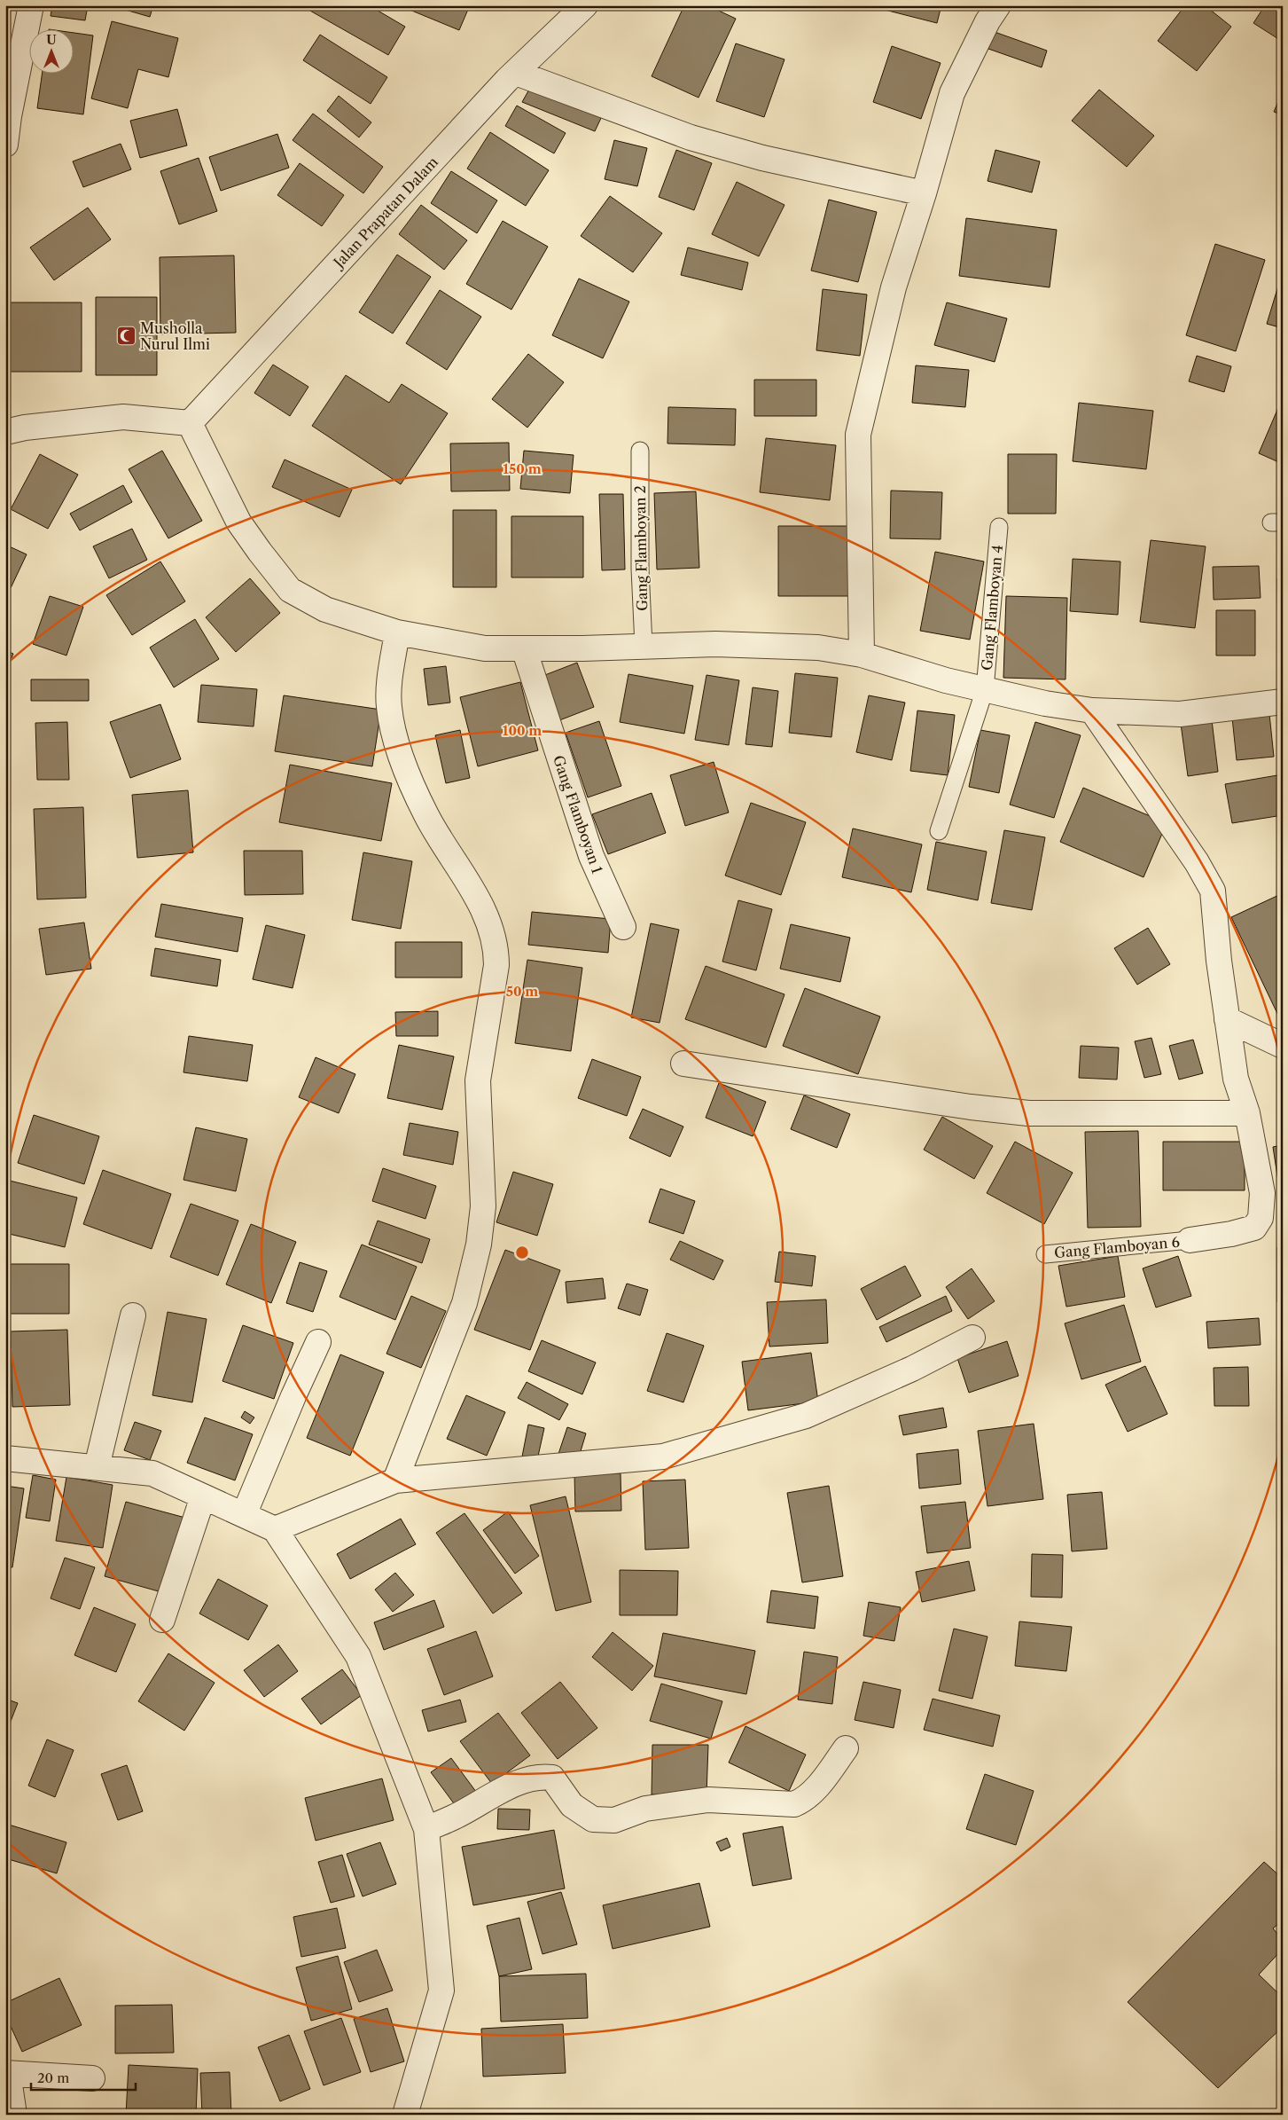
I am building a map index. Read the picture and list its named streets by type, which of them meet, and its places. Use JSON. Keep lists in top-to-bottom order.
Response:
{
  "streets": {
    "street": ["Jalan Prapatan Dalam", "Gang Flamboyan 1"],
    "lane": ["Gang Flamboyan 2", "Gang Flamboyan 4", "Gang Flamboyan 6"]
  },
  "places": {
    "mosque": ["Musholla Nurul Ilmi"]
  },
  "scale_bar": "20 m",
  "north": "top",
  "rings": ["150 m", "100 m", "50 m"]
}
